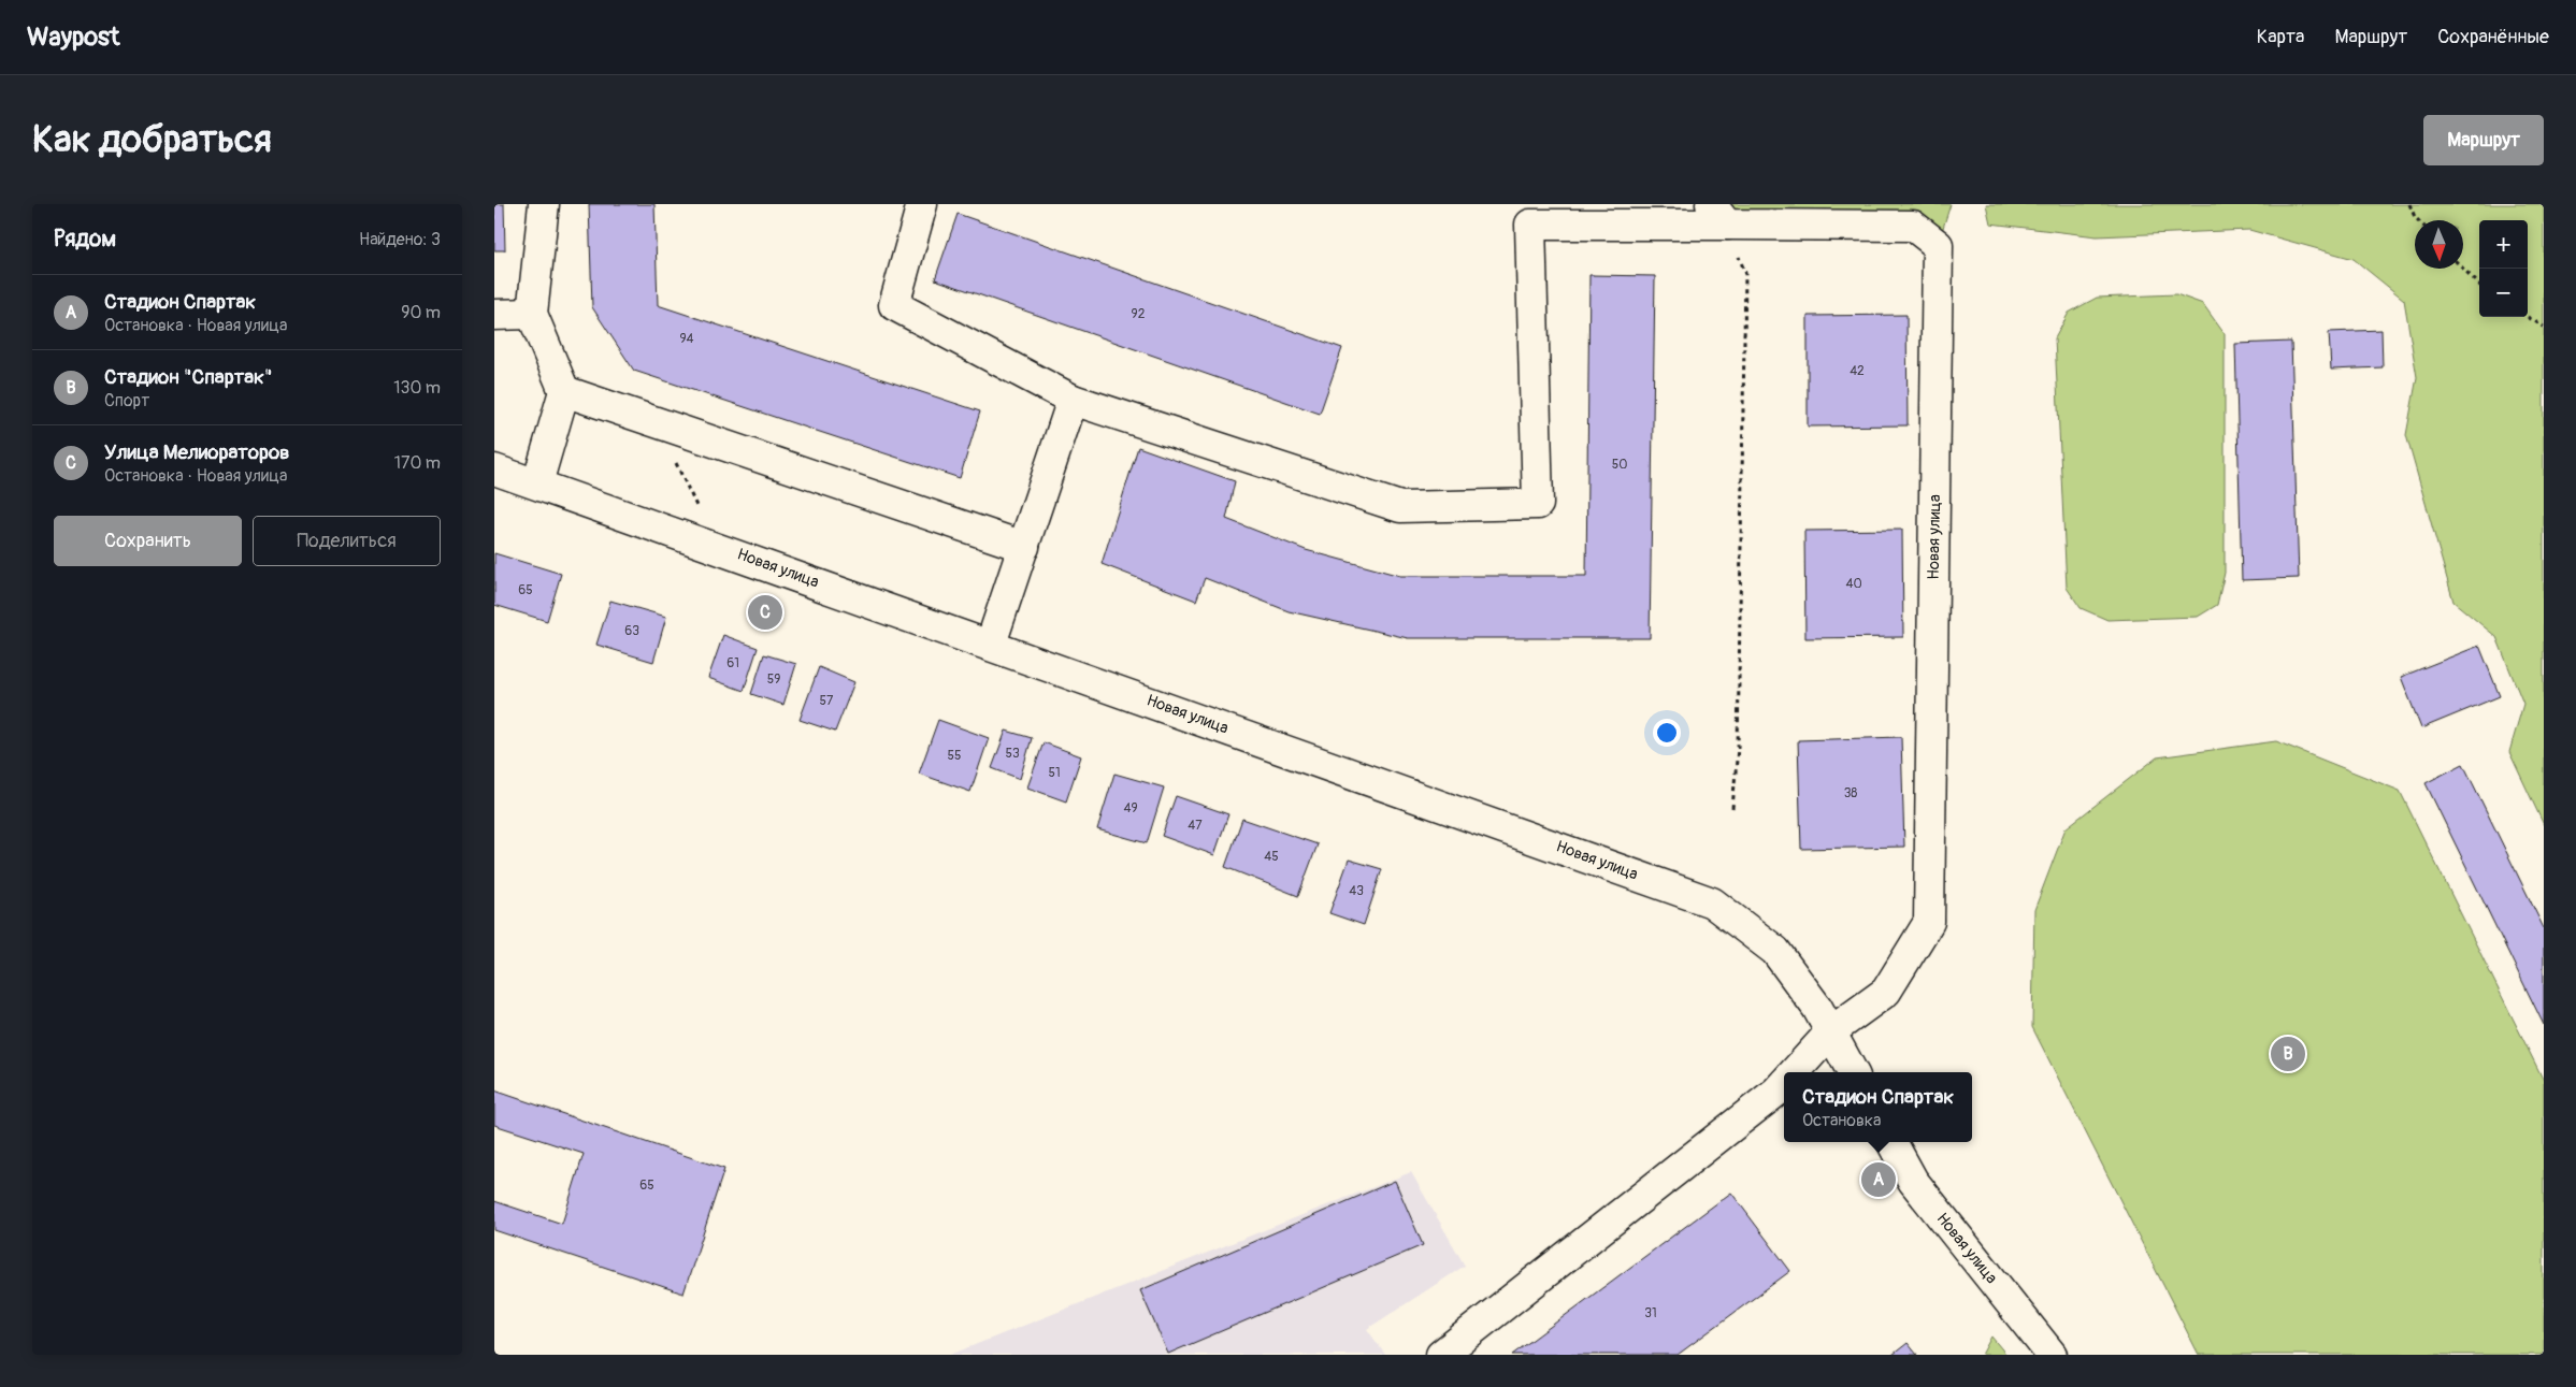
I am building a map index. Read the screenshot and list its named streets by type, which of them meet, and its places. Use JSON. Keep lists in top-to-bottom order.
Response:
{
  "streets": {
    "street": ["Новая улица"]
  },
  "house_numbers": [
    "92",
    "94",
    "42",
    "50",
    "40",
    "65",
    "63",
    "61",
    "59",
    "57",
    "53",
    "55",
    "51",
    "38",
    "49",
    "47",
    "45",
    "43",
    "65",
    "31"
  ],
  "north": "bottom",
  "page": {
    "header": "Waypost",
    "nav": ["Карта", "Маршрут", "Сохранённые"],
    "buttons": [
      "Маршрут",
      ["Сохранить", "Поделиться"]
    ],
    "title": "Как добраться",
    "heading": ["Рядом", "Найдено: 3"],
    "map_buttons": ["+", "−"],
    "list": [
      {
        "mark": "A",
        "name": "Стадион Спартак",
        "note": "Остановка · Новая улица",
        "value": "90 m"
      },
      {
        "mark": "B",
        "name": "Стадион \"Спартак\"",
        "note": "Спорт",
        "value": "130 m"
      },
      {
        "mark": "C",
        "name": "Улица Мелиораторов",
        "note": "Остановка · Новая улица",
        "value": "170 m"
      }
    ],
    "pins": ["C", "B", "A"],
    "popup": ["Стадион Спартак", "Остановка"]
  }
}
